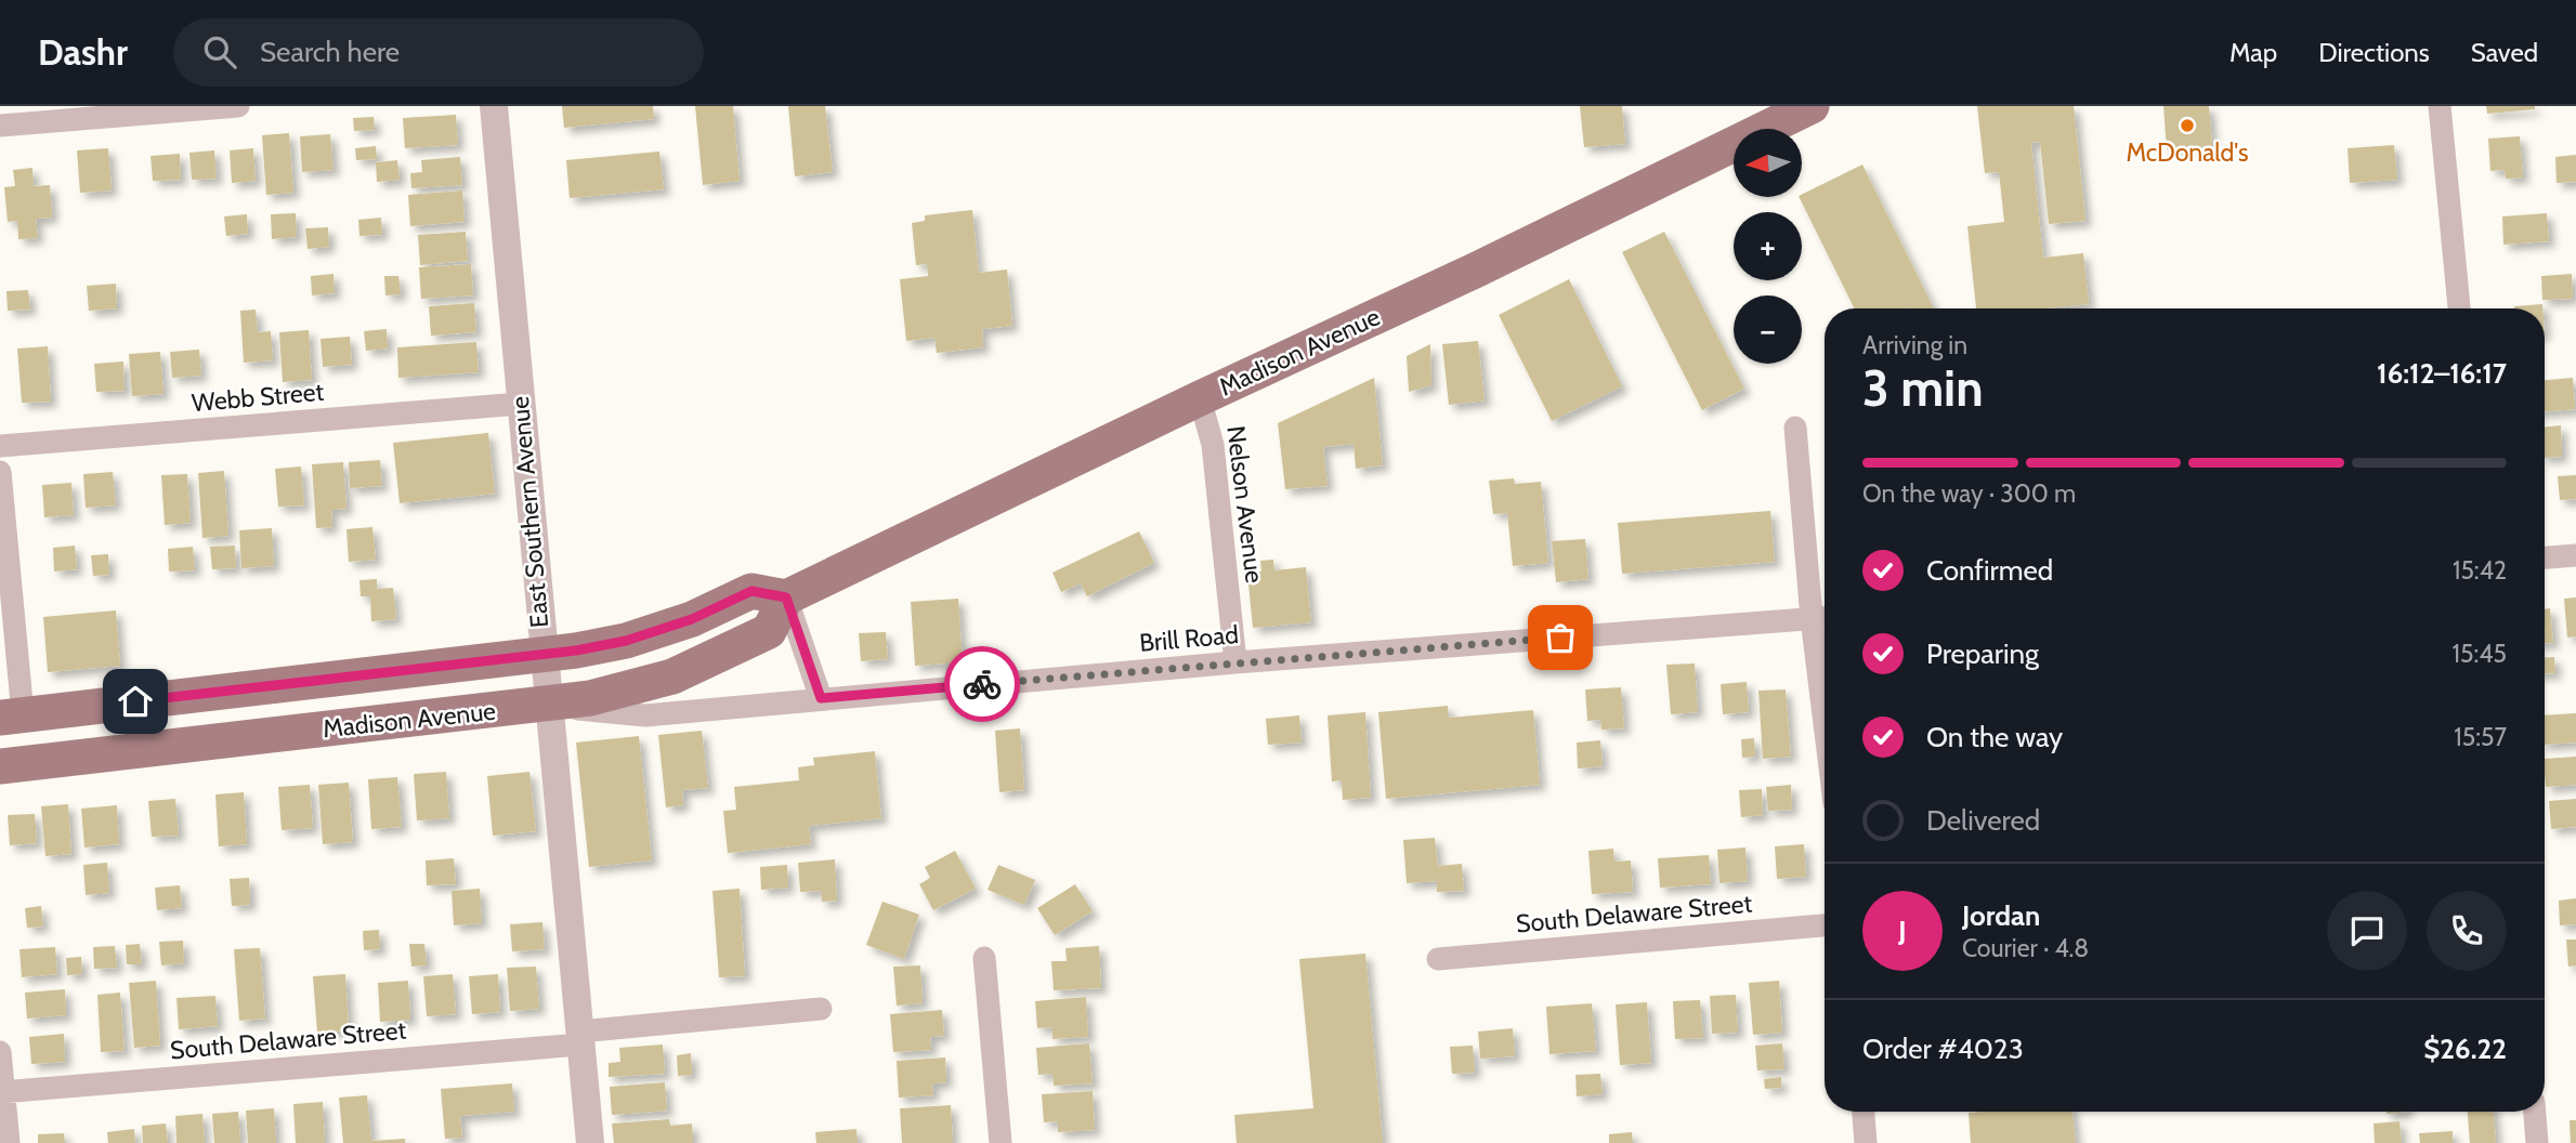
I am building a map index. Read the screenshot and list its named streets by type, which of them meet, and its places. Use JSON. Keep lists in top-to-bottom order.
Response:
{
  "streets": {
    "main road": ["Madison Avenue"],
    "street": [
      "Webb Street",
      "Nelson Avenue",
      "East Southern Avenue",
      "Brill Road",
      "South Delaware Street"
    ]
  },
  "crossings": [
    ["Madison Avenue", "Nelson Avenue"],
    ["Madison Avenue", "East Southern Avenue"],
    ["Madison Avenue", "Brill Road"],
    ["Webb Street", "East Southern Avenue"],
    ["Nelson Avenue", "Brill Road"],
    ["East Southern Avenue", "Brill Road"],
    ["East Southern Avenue", "South Delaware Street"]
  ],
  "places": ["McDonald's"],
  "north": "left",
  "page": {
    "header": "Dashr",
    "search": "Search here",
    "nav": ["Map", "Directions", "Saved"],
    "map_buttons": ["+", "−"],
    "heading": ["3 min", "Arriving in", "16:12–16:17"],
    "panel": [
      "Jordan",
      "Courier · 4.8",
      "Order #4023",
      "$26.22"
    ],
    "bar": "On the way · 300 m",
    "list": [
      ["Confirmed", "15:42"],
      ["Preparing", "15:45"],
      ["On the way", "15:57"],
      "Delivered"
    ],
    "round": "J"
  }
}
